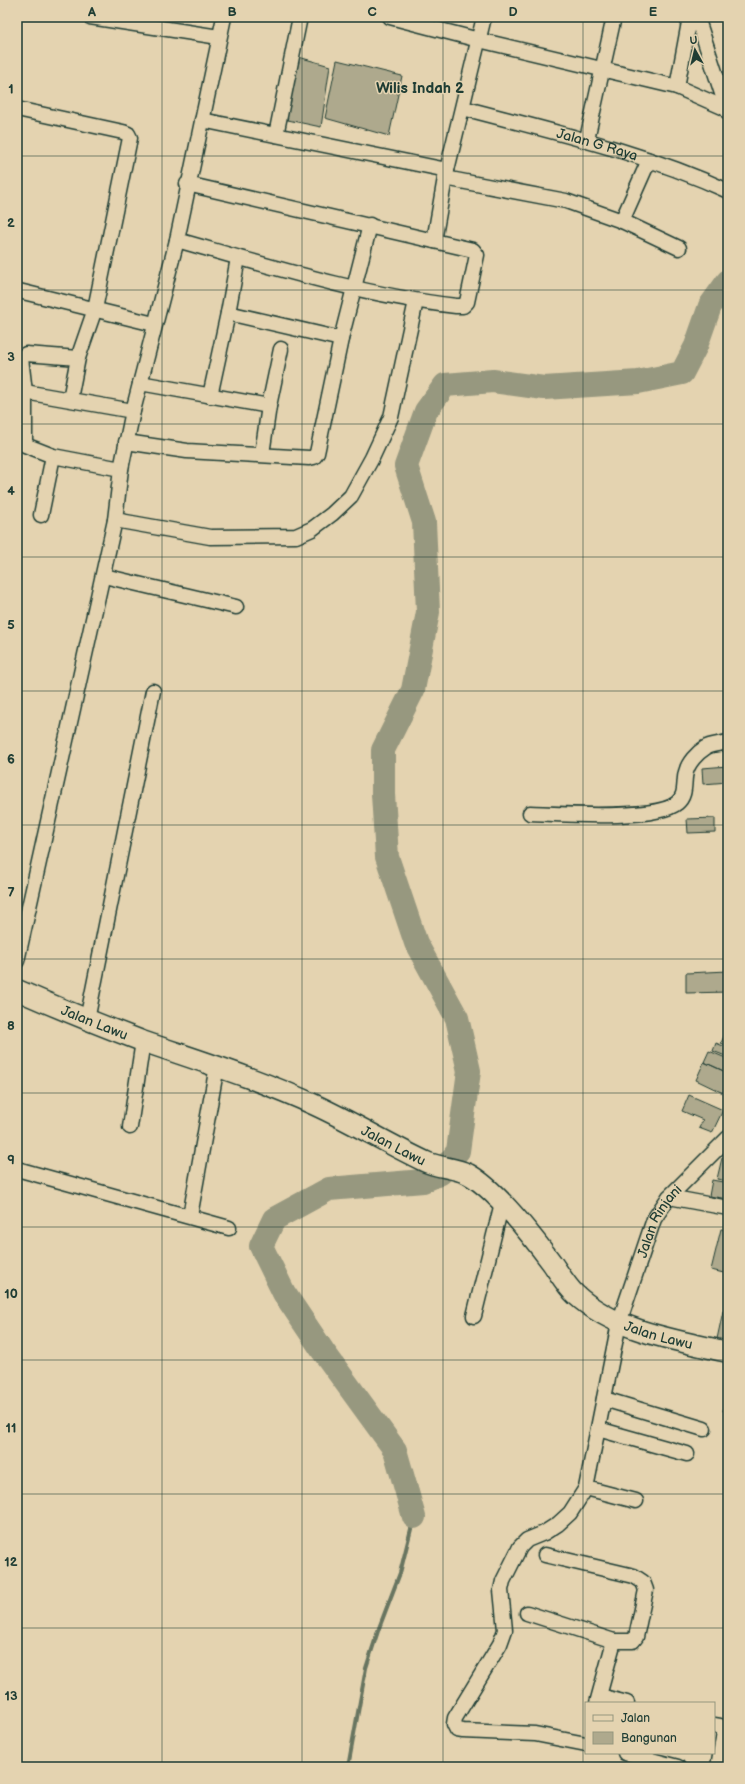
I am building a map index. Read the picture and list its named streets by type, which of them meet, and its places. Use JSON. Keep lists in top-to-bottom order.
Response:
{
  "streets": {
    "street": ["Jalan G Raya", "Jalan Lawu", "Jalan Rinjani"]
  },
  "crossings": [
    ["Jalan Lawu", "Jalan Rinjani"]
  ],
  "districts": ["Wilis Indah 2"],
  "legend": ["Jalan", "Bangunan"],
  "north": "top",
  "grid": {
    "columns": [
      "A",
      "B",
      "C",
      "D",
      "E"
    ],
    "rows": [
      "1",
      "2",
      "3",
      "4",
      "5",
      "6",
      "7",
      "8",
      "9",
      "10",
      "11",
      "12",
      "13"
    ]
  }
}
